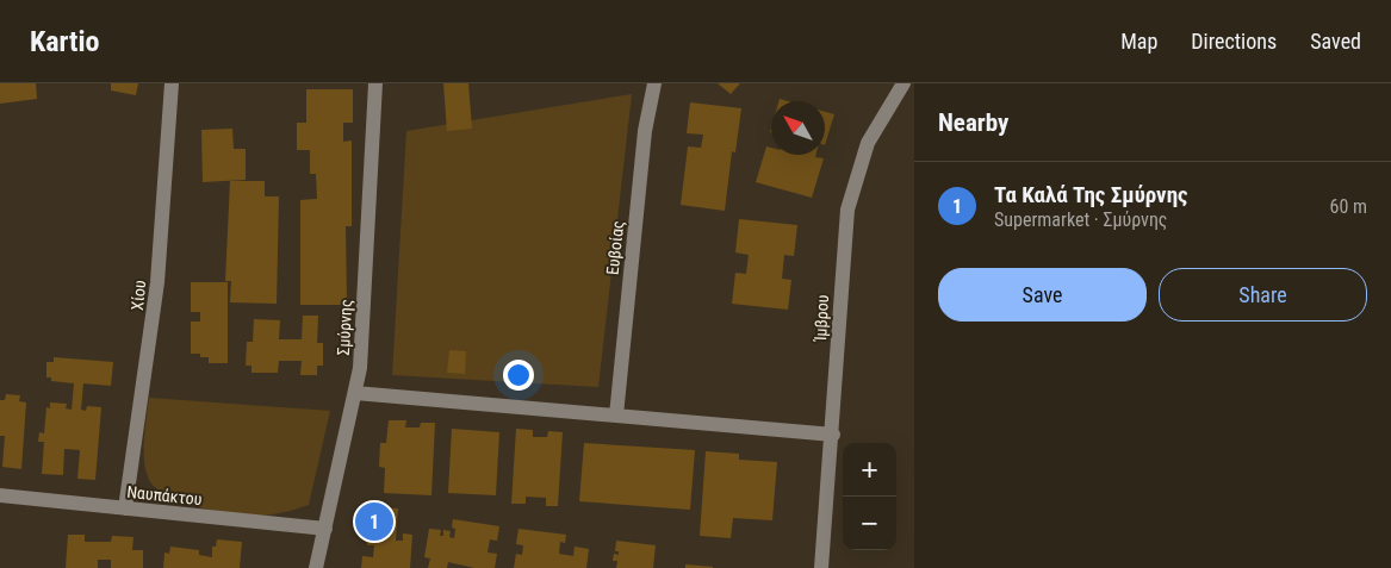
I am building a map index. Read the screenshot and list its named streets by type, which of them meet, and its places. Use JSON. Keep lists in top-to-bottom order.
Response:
{
  "streets": {
    "street": [
      "Ευβοίας",
      "Χίου",
      "Ίμβρου",
      "Σμύρνης",
      "Ναυπάκτου"
    ]
  },
  "crossings": [
    ["Χίου", "Ναυπάκτου"],
    ["Σμύρνης", "Ναυπάκτου"]
  ],
  "north": "top left",
  "page": {
    "header": "Kartio",
    "nav": ["Map", "Directions", "Saved"],
    "heading": "Nearby",
    "list": [
      {
        "mark": "1",
        "name": "Τα Καλά Της Σμύρνης",
        "note": "Supermarket · Σμύρνης",
        "value": "60 m"
      }
    ],
    "buttons": ["Save", "Share"],
    "map_buttons": ["+", "−"],
    "pins": "1"
  }
}
